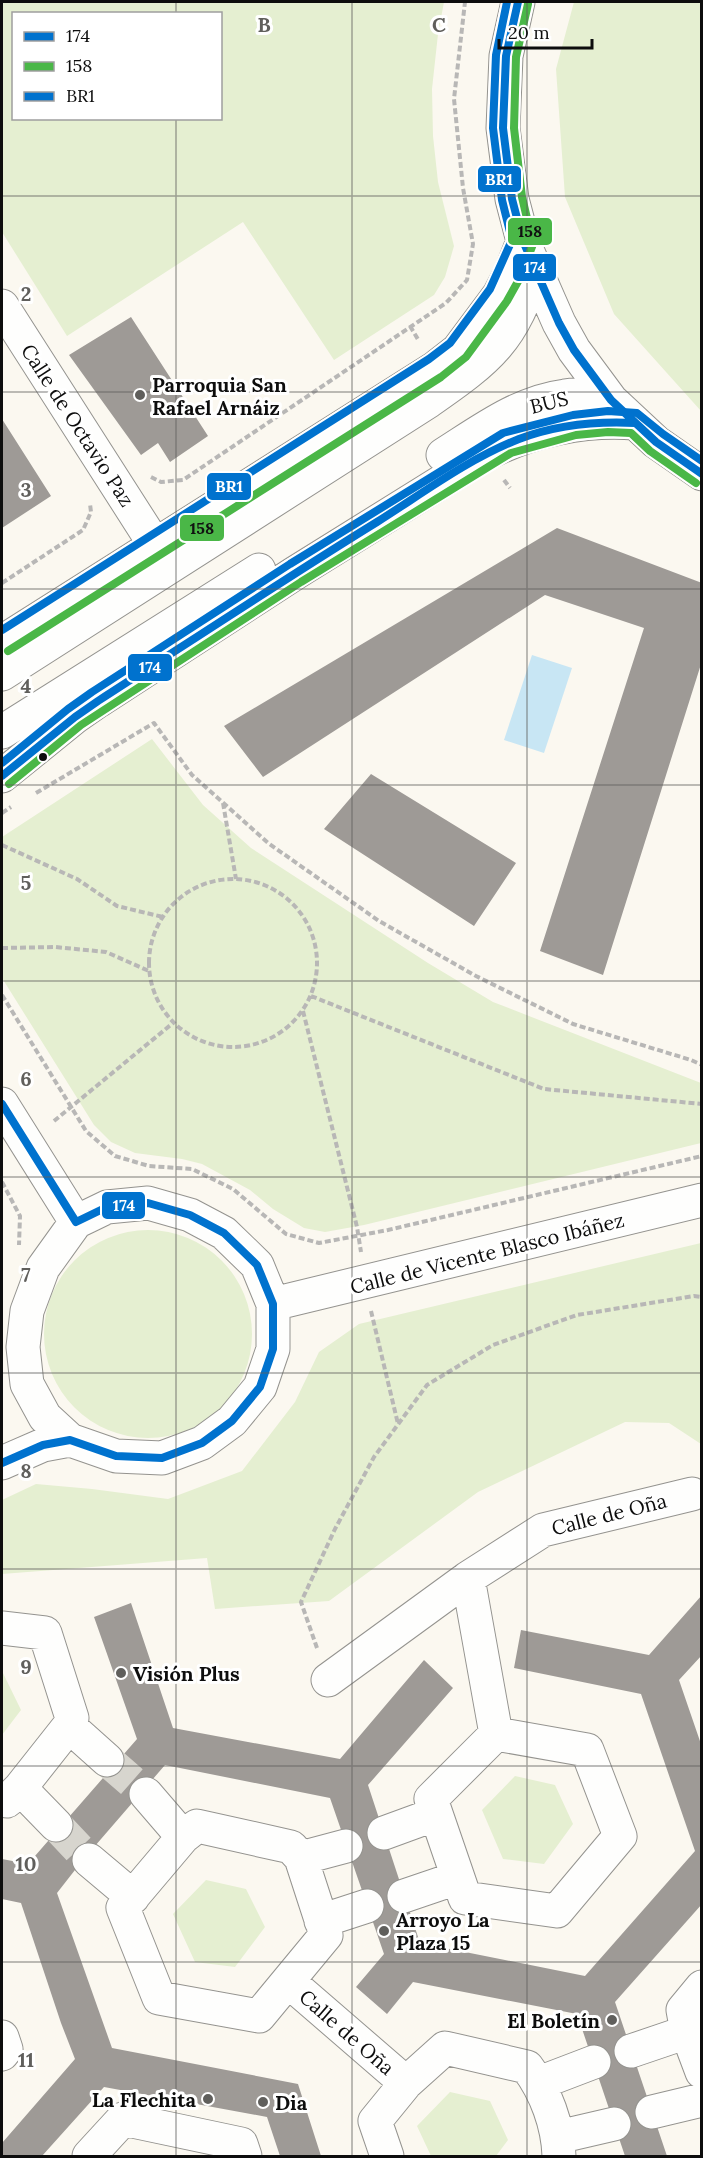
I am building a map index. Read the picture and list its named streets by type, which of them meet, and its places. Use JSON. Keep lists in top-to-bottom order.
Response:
{
  "streets": {
    "street": [
      "BUS",
      "Calle de Octavio Paz",
      "Calle de Vicente Blasco Ibáñez",
      "Calle de Oña"
    ]
  },
  "places": [
    "Parroquia San Rafael Arnáiz",
    "Visión Plus",
    "Arroyo La Plaza 15",
    "El Boletín",
    "La Flechita",
    "Dia"
  ],
  "lines": ["transit line 174", "transit line BR1", "transit line 158"],
  "legend": ["174", "158", "BR1"],
  "scale_bar": "20 m",
  "grid": {
    "columns": ["B", "C"],
    "rows": [
      "2",
      "3",
      "4",
      "5",
      "6",
      "7",
      "8",
      "9",
      "10",
      "11"
    ]
  }
}
